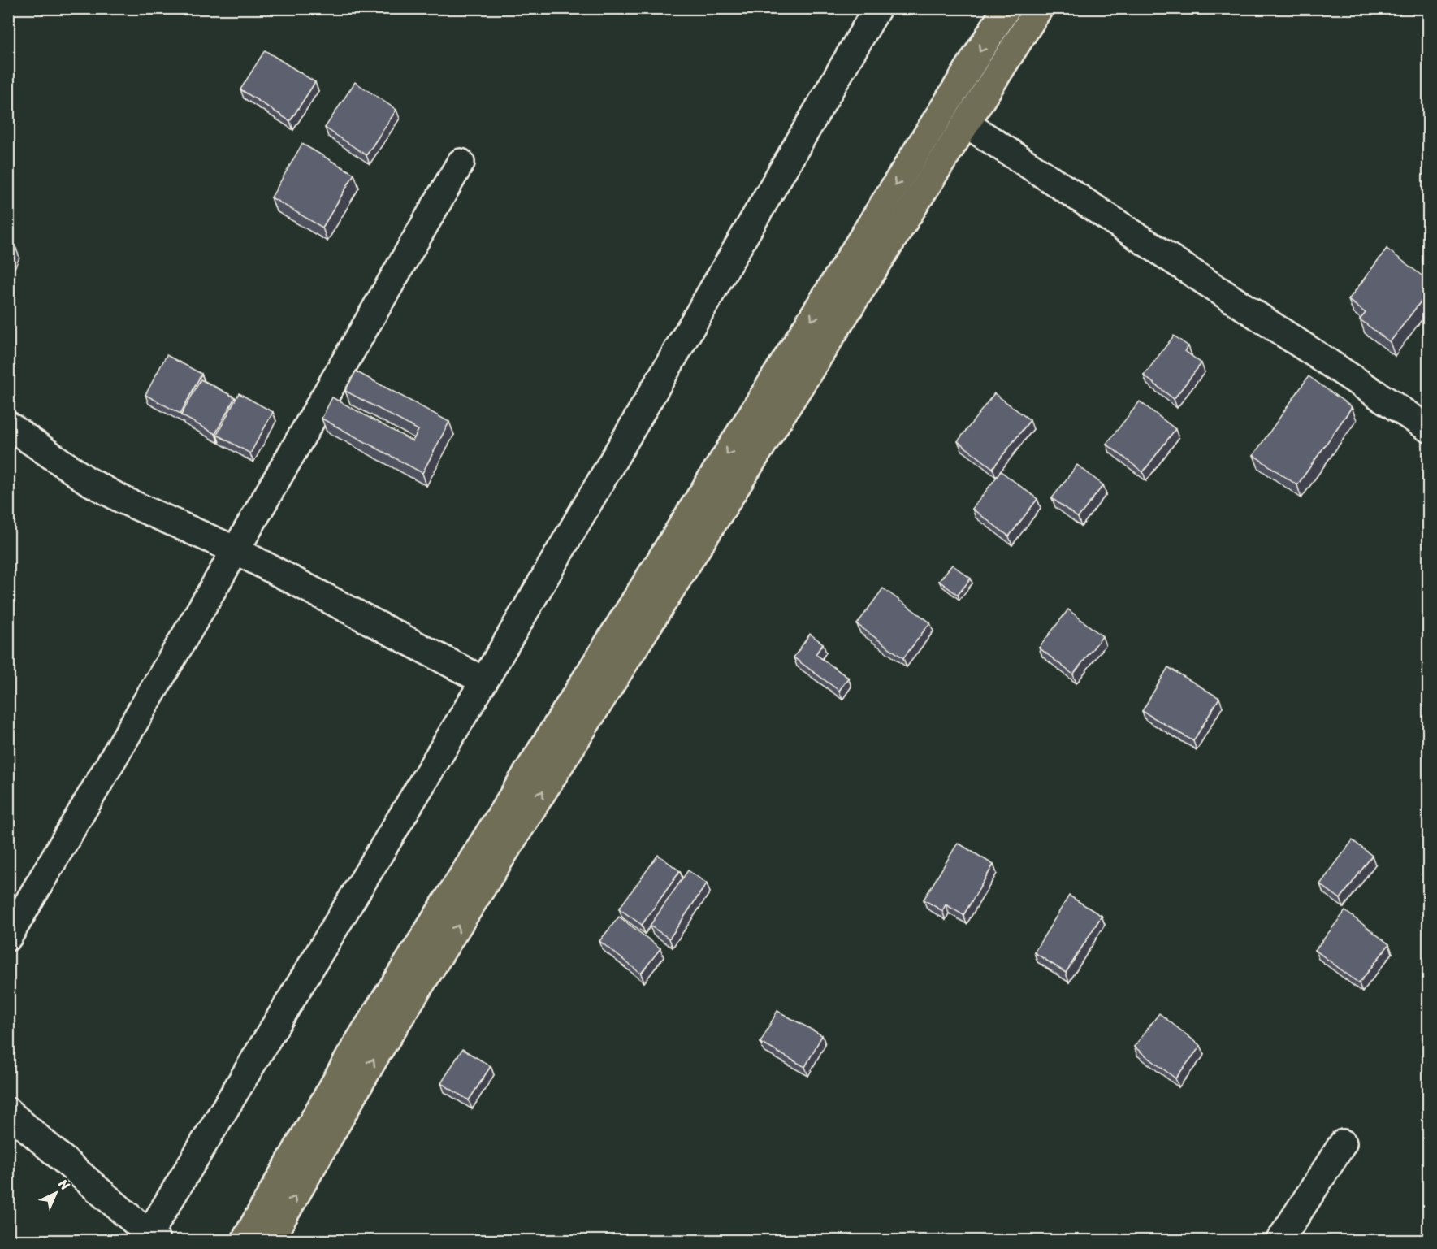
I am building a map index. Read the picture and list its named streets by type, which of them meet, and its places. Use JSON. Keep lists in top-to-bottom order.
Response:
{
  "north": "top right"
}
